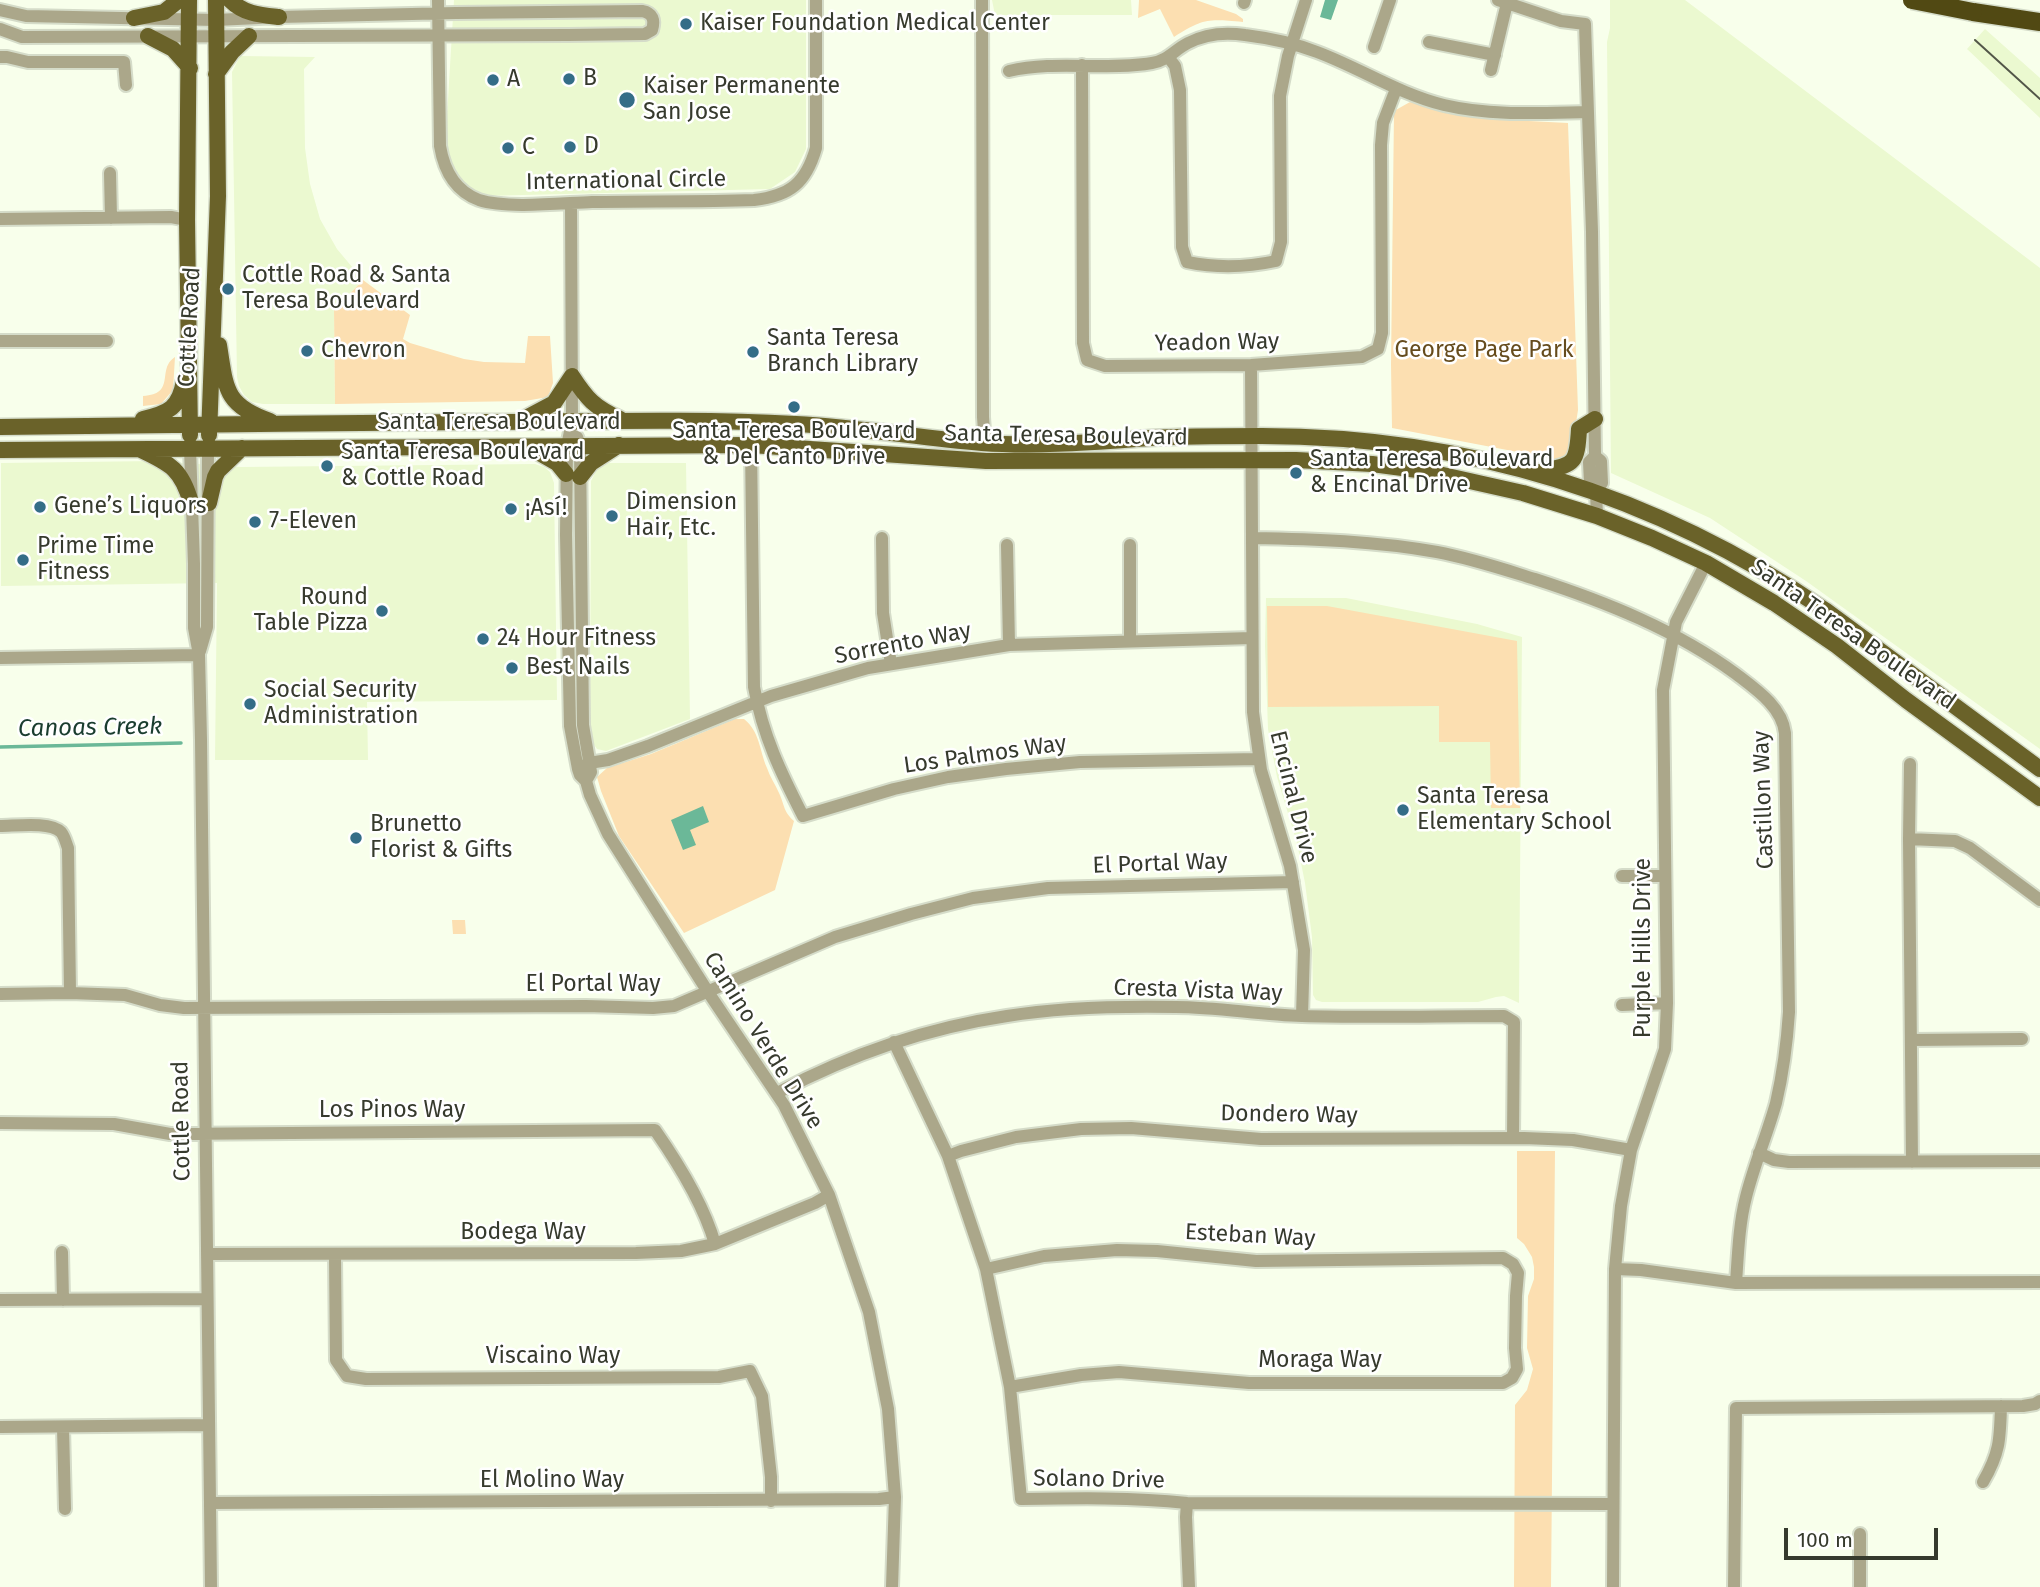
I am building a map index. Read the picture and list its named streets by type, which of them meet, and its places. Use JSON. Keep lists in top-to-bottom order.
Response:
{
  "streets": {
    "main road": ["Cottle Road", "Santa Teresa Boulevard"],
    "street": [
      "International Circle",
      "Yeadon Way",
      "Sorrento Way",
      "Los Palmos Way",
      "Encinal Drive",
      "Castillon Way",
      "El Portal Way",
      "Purple Hills Drive",
      "Cresta Vista Way",
      "Camino Verde Drive",
      "Los Pinos Way",
      "Dondero Way",
      "Bodega Way",
      "Esteban Way",
      "Viscaino Way",
      "Moraga Way",
      "Solano Drive",
      "El Molino Way"
    ]
  },
  "crossings": [
    ["International Circle", "Camino Verde Drive"],
    ["Cottle Road", "Santa Teresa Boulevard"],
    ["Cottle Road", "El Portal Way"],
    ["Cottle Road", "Los Pinos Way"],
    ["Cottle Road", "Bodega Way"],
    ["Cottle Road", "El Molino Way"],
    ["Yeadon Way", "Encinal Drive"],
    ["Santa Teresa Boulevard", "Encinal Drive"],
    ["Santa Teresa Boulevard", "Purple Hills Drive"],
    ["Santa Teresa Boulevard", "Camino Verde Drive"],
    ["Sorrento Way", "Los Palmos Way"],
    ["Sorrento Way", "Encinal Drive"],
    ["Sorrento Way", "Camino Verde Drive"],
    ["Los Palmos Way", "Encinal Drive"],
    ["Encinal Drive", "Castillon Way"],
    ["Encinal Drive", "El Portal Way"],
    ["Encinal Drive", "Cresta Vista Way"],
    ["Castillon Way", "Purple Hills Drive"],
    ["El Portal Way", "Camino Verde Drive"],
    ["Purple Hills Drive", "Dondero Way"],
    ["Purple Hills Drive", "Solano Drive"],
    ["Cresta Vista Way", "Camino Verde Drive"],
    ["Cresta Vista Way", "Dondero Way"],
    ["Cresta Vista Way", "Solano Drive"],
    ["Camino Verde Drive", "Bodega Way"],
    ["Camino Verde Drive", "El Molino Way"],
    ["Los Pinos Way", "Bodega Way"],
    ["Dondero Way", "Solano Drive"],
    ["Bodega Way", "Viscaino Way"],
    ["Esteban Way", "Moraga Way"],
    ["Esteban Way", "Solano Drive"],
    ["Viscaino Way", "El Molino Way"],
    ["Moraga Way", "Solano Drive"]
  ],
  "water": ["Canoas Creek"],
  "parks": ["George Page Park"],
  "places": [
    "Kaiser Foundation Medical Center",
    "B",
    "A",
    "Kaiser Permanente San Jose",
    "D",
    "C",
    "Cottle Road & Santa Teresa Boulevard",
    "Chevron",
    "Santa Teresa Branch Library",
    "Santa Teresa Boulevard & Del Canto Drive",
    "Santa Teresa Boulevard & Cottle Road",
    "Santa Teresa Boulevard & Encinal Drive",
    "Gene’s Liquors",
    "¡Así!",
    "Dimension Hair, Etc.",
    "7-Eleven",
    "Prime Time Fitness",
    "Round Table Pizza",
    "24 Hour Fitness",
    "Best Nails",
    "Social Security Administration",
    "Santa Teresa Elementary School",
    "Brunetto Florist & Gifts"
  ],
  "scale_bar": "100 m"
}
